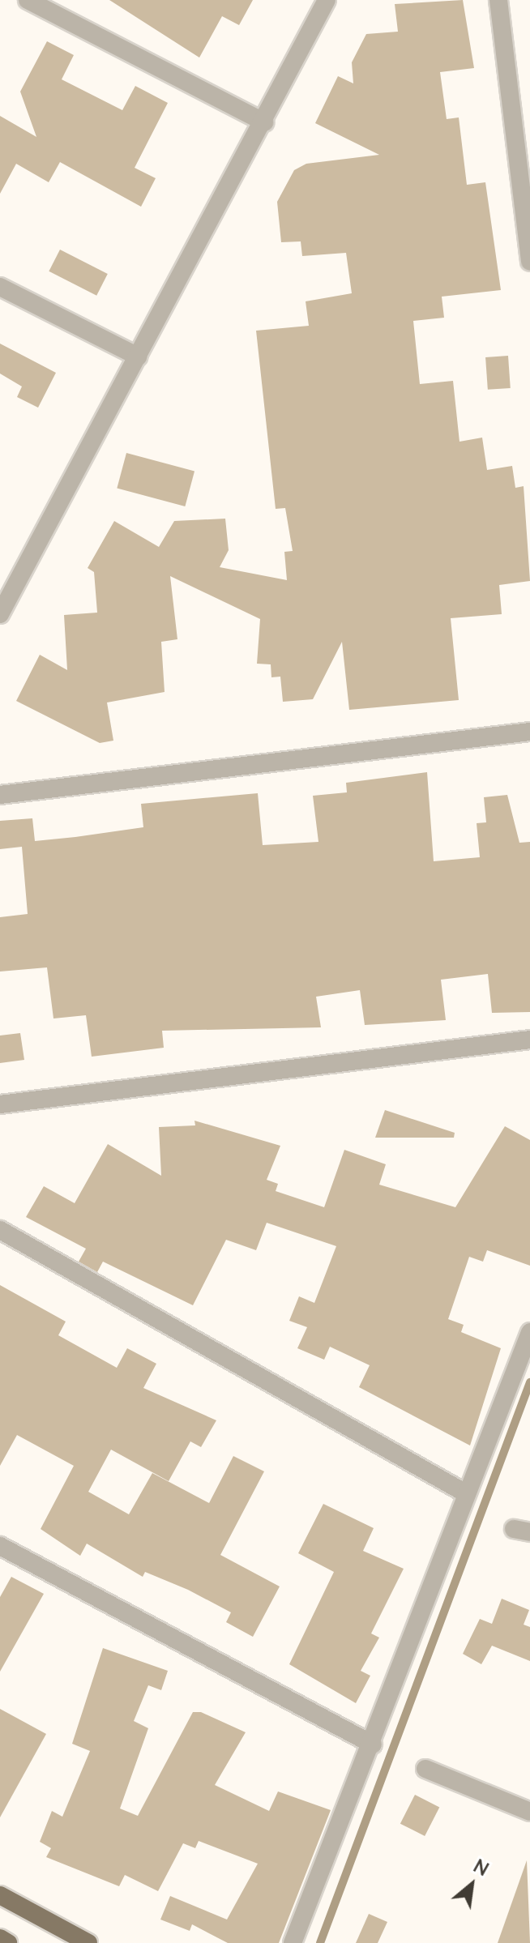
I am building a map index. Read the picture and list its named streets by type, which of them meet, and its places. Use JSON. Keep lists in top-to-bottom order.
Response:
{
  "north": "top right"
}
